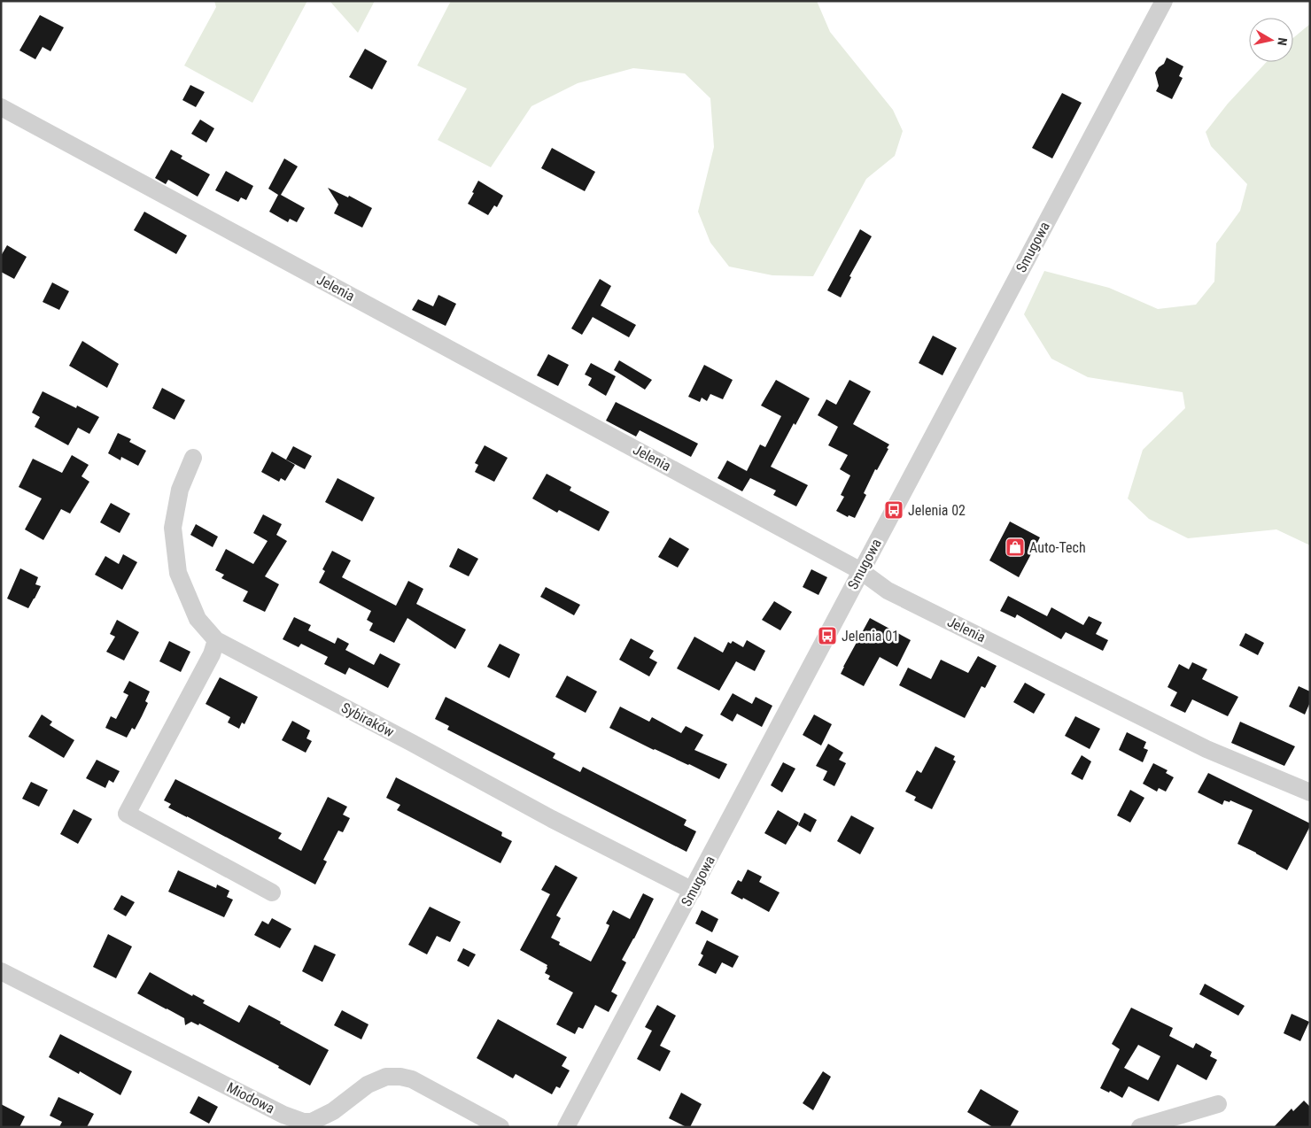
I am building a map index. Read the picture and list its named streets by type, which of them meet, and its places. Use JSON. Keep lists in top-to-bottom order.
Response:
{
  "streets": {
    "street": [
      "Smugowa",
      "Jelenia",
      "Sybiraków",
      "Miodowa"
    ]
  },
  "crossings": [
    ["Smugowa", "Jelenia"],
    ["Smugowa", "Sybiraków"]
  ],
  "places": {
    "bus stop": ["Jelenia 02", "Jelenia 01"],
    "shop": ["Auto-Tech"]
  },
  "north": "right"
}
